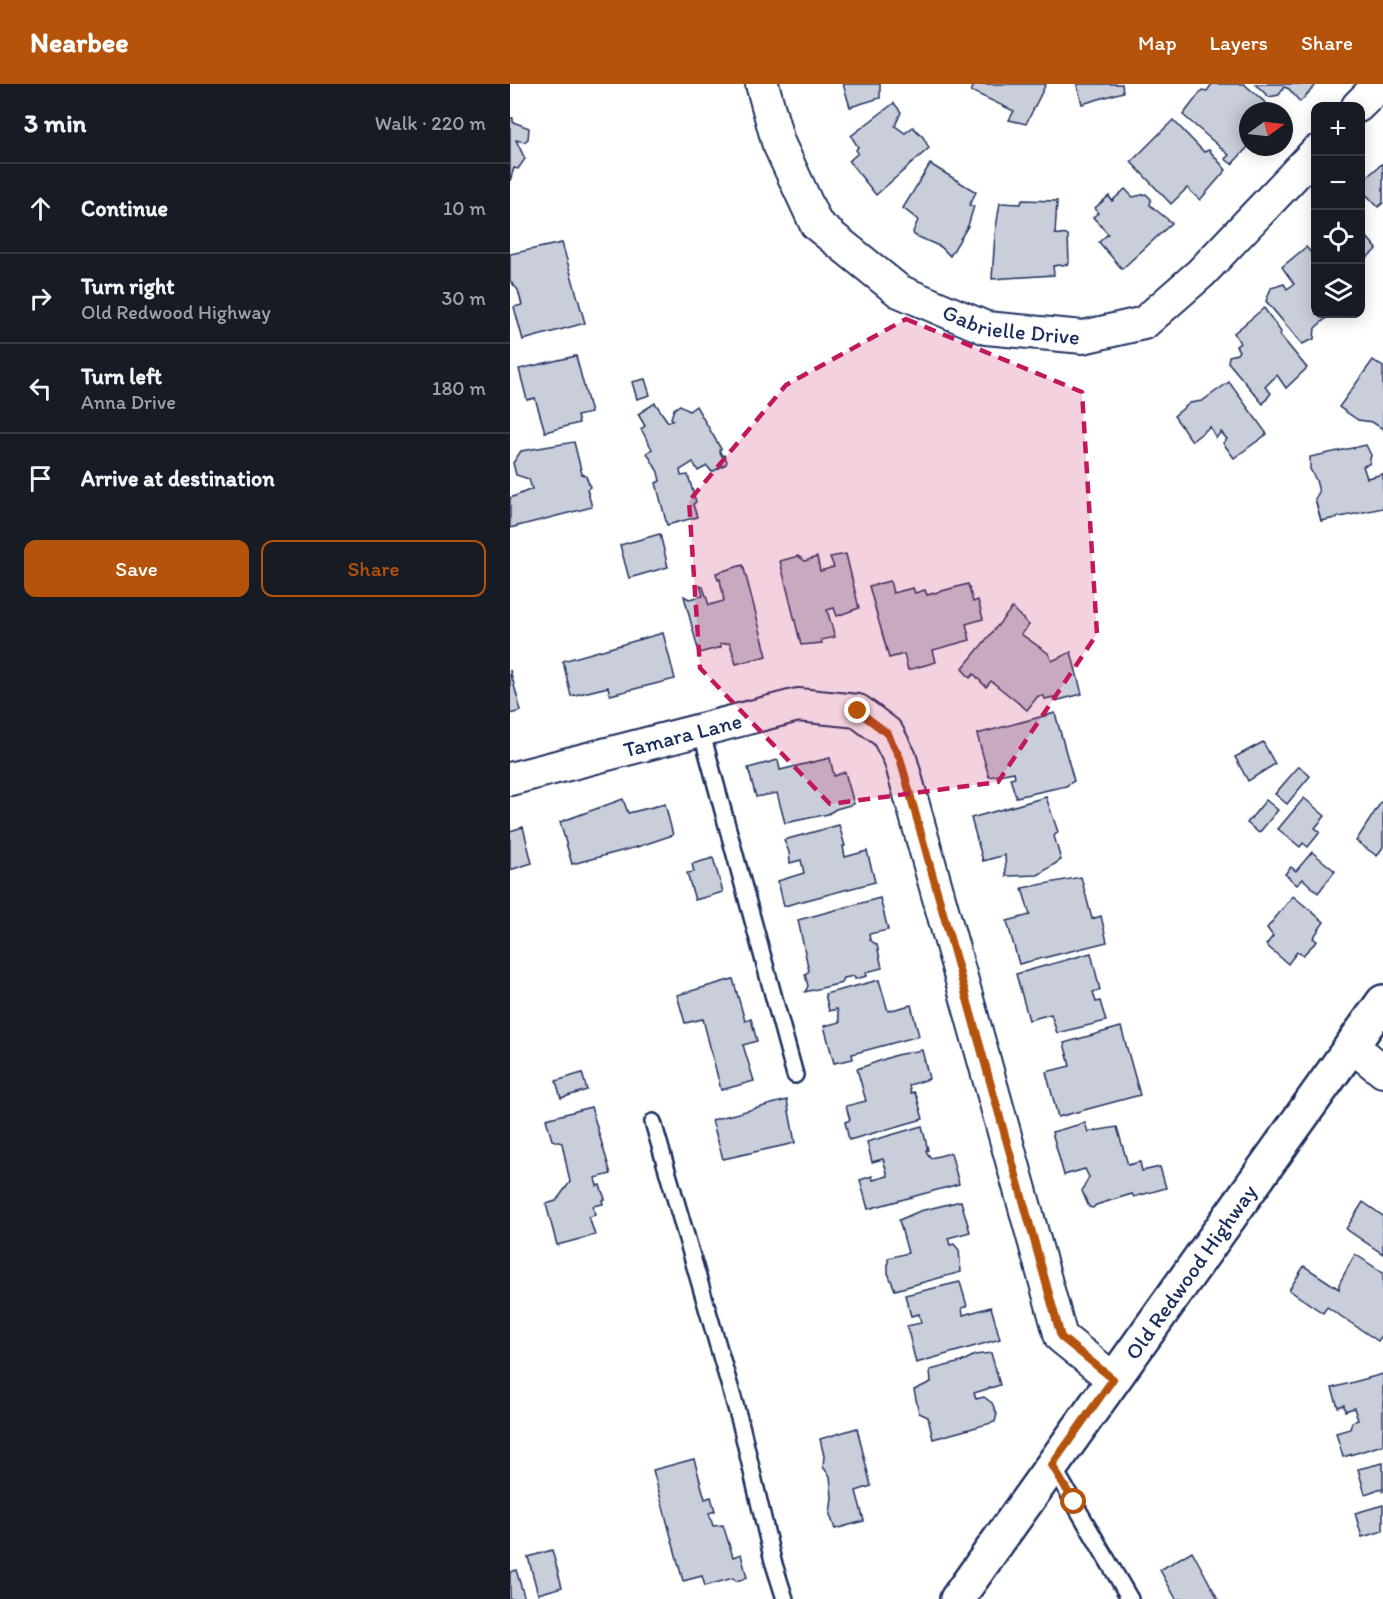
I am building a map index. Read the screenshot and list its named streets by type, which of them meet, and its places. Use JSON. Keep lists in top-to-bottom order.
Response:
{
  "streets": {
    "main road": ["Old Redwood Highway"],
    "street": ["Gabrielle Drive", "Tamara Lane"]
  },
  "crossings": [
    ["Tamara Lane", "Old Redwood Highway"]
  ],
  "north": "right",
  "page": {
    "header": "Nearbee",
    "nav": ["Map", "Layers", "Share"],
    "heading": ["3 min", "Walk · 220 m"],
    "map_buttons": ["+", "−"],
    "list": [
      ["Continue", "10 m"],
      ["Turn right", "Old Redwood Highway", "30 m"],
      ["Turn left", "Anna Drive", "180 m"],
      "Arrive at destination"
    ],
    "buttons": ["Save", "Share"]
  }
}
